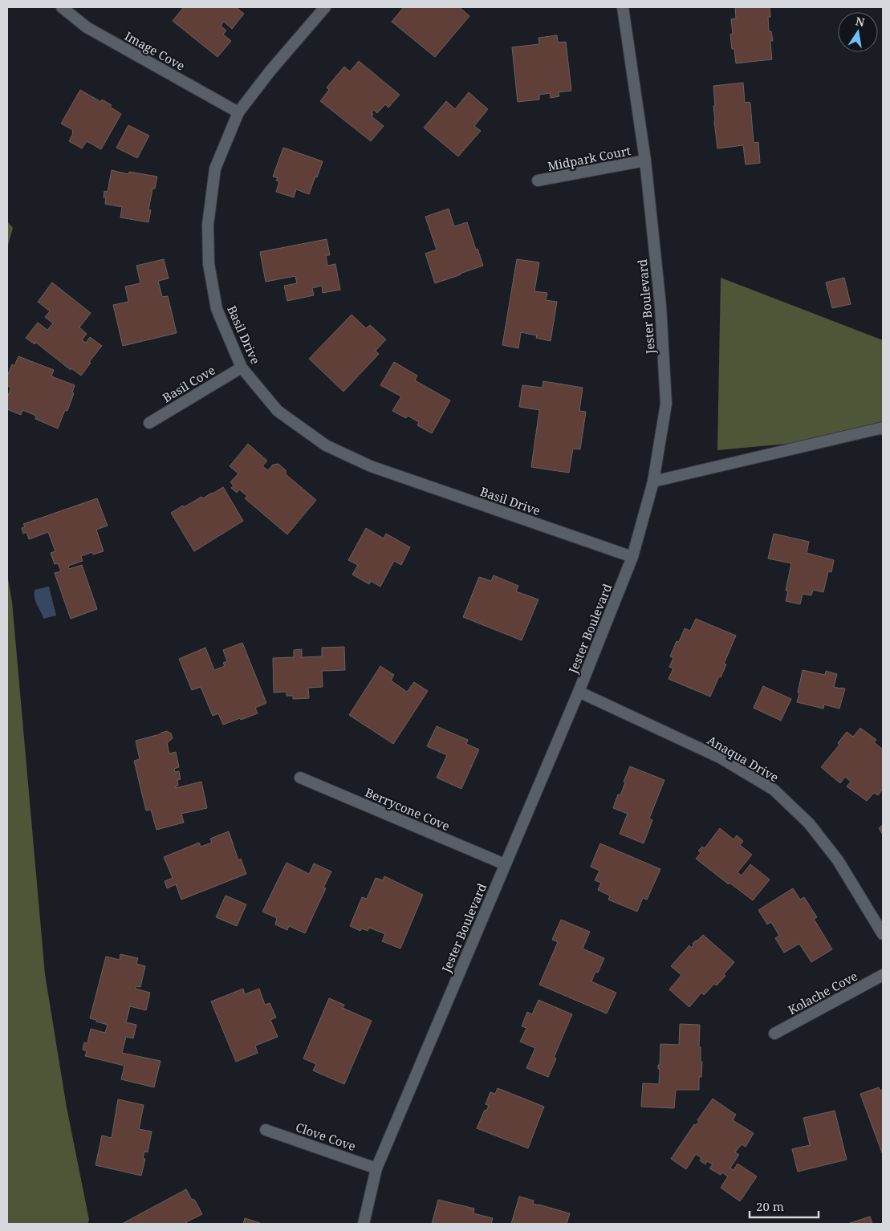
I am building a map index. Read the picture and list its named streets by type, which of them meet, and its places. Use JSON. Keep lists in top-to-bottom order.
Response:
{
  "streets": {
    "street": [
      "Image Cove",
      "Midpark Court",
      "Jester Boulevard",
      "Basil Drive",
      "Basil Cove",
      "Anaqua Drive",
      "Berrycone Cove",
      "Kolache Cove",
      "Clove Cove"
    ]
  },
  "crossings": [
    ["Image Cove", "Basil Drive"],
    ["Midpark Court", "Jester Boulevard"],
    ["Jester Boulevard", "Basil Drive"],
    ["Jester Boulevard", "Anaqua Drive"],
    ["Jester Boulevard", "Berrycone Cove"],
    ["Jester Boulevard", "Clove Cove"],
    ["Basil Drive", "Basil Cove"]
  ],
  "scale_bar": "20 m",
  "north": "top"
}
